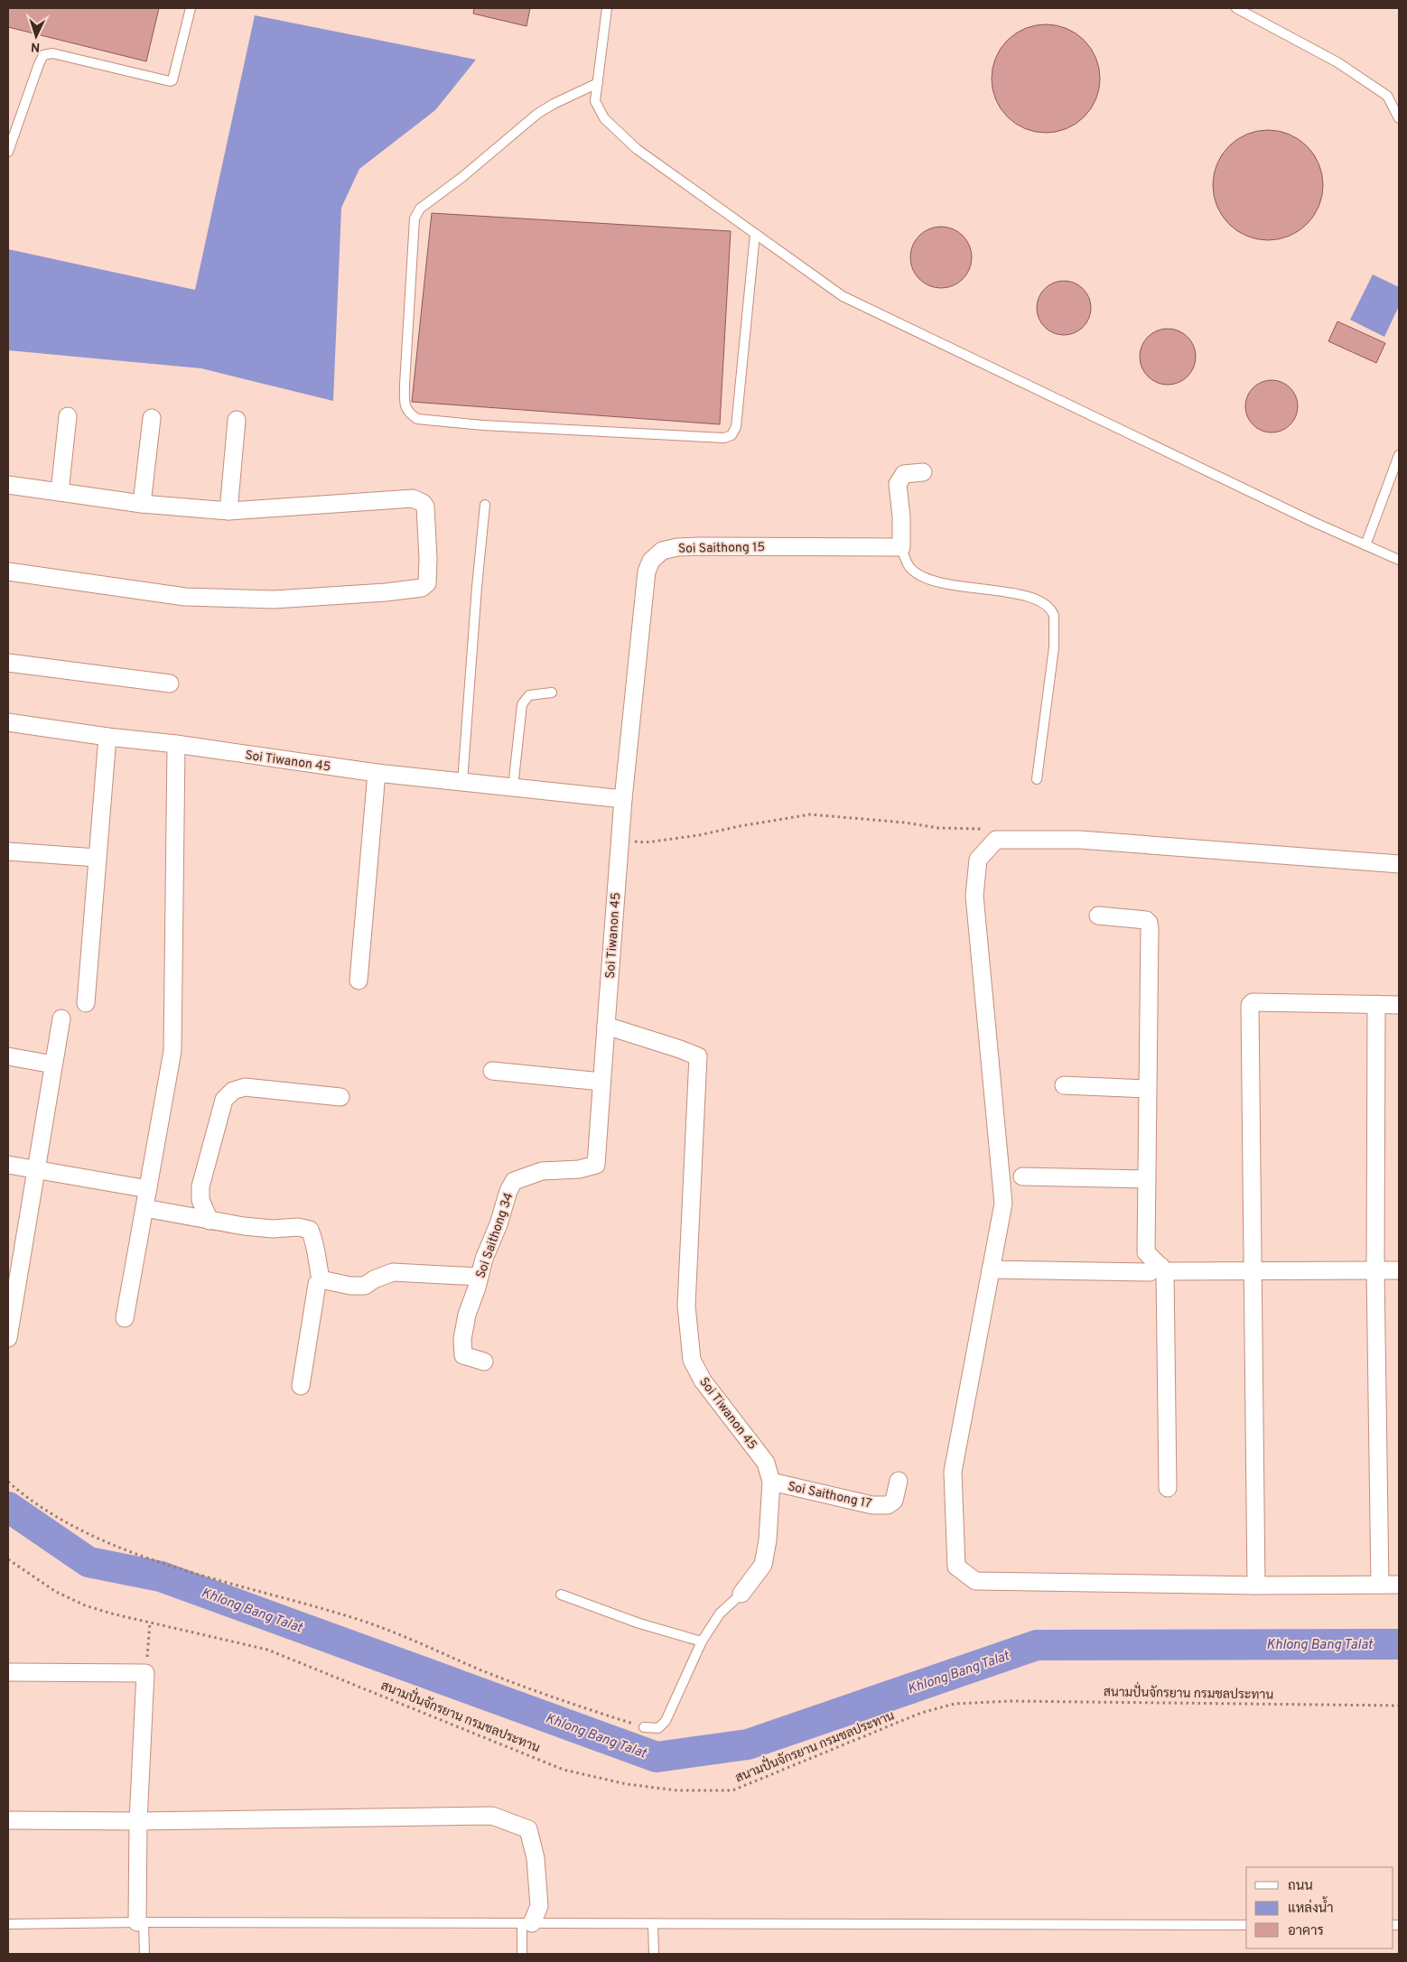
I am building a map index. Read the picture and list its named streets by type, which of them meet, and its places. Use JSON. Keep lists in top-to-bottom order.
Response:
{
  "streets": {
    "street": [
      "Soi Saithong 15",
      "Soi Tiwanon 45",
      "Soi Saithong 34",
      "Soi Saithong 17"
    ],
    "path": ["สนามปั่นจักรยาน กรมชลประทาน"]
  },
  "crossings": [
    ["Soi Saithong 15", "Soi Tiwanon 45"],
    ["Soi Tiwanon 45", "Soi Saithong 34"],
    ["Soi Tiwanon 45", "Soi Saithong 17"]
  ],
  "water": ["Khlong Bang Talat"],
  "legend": ["ถนน", "แหล่งน้ำ", "อาคาร"],
  "north": "bottom"
}
